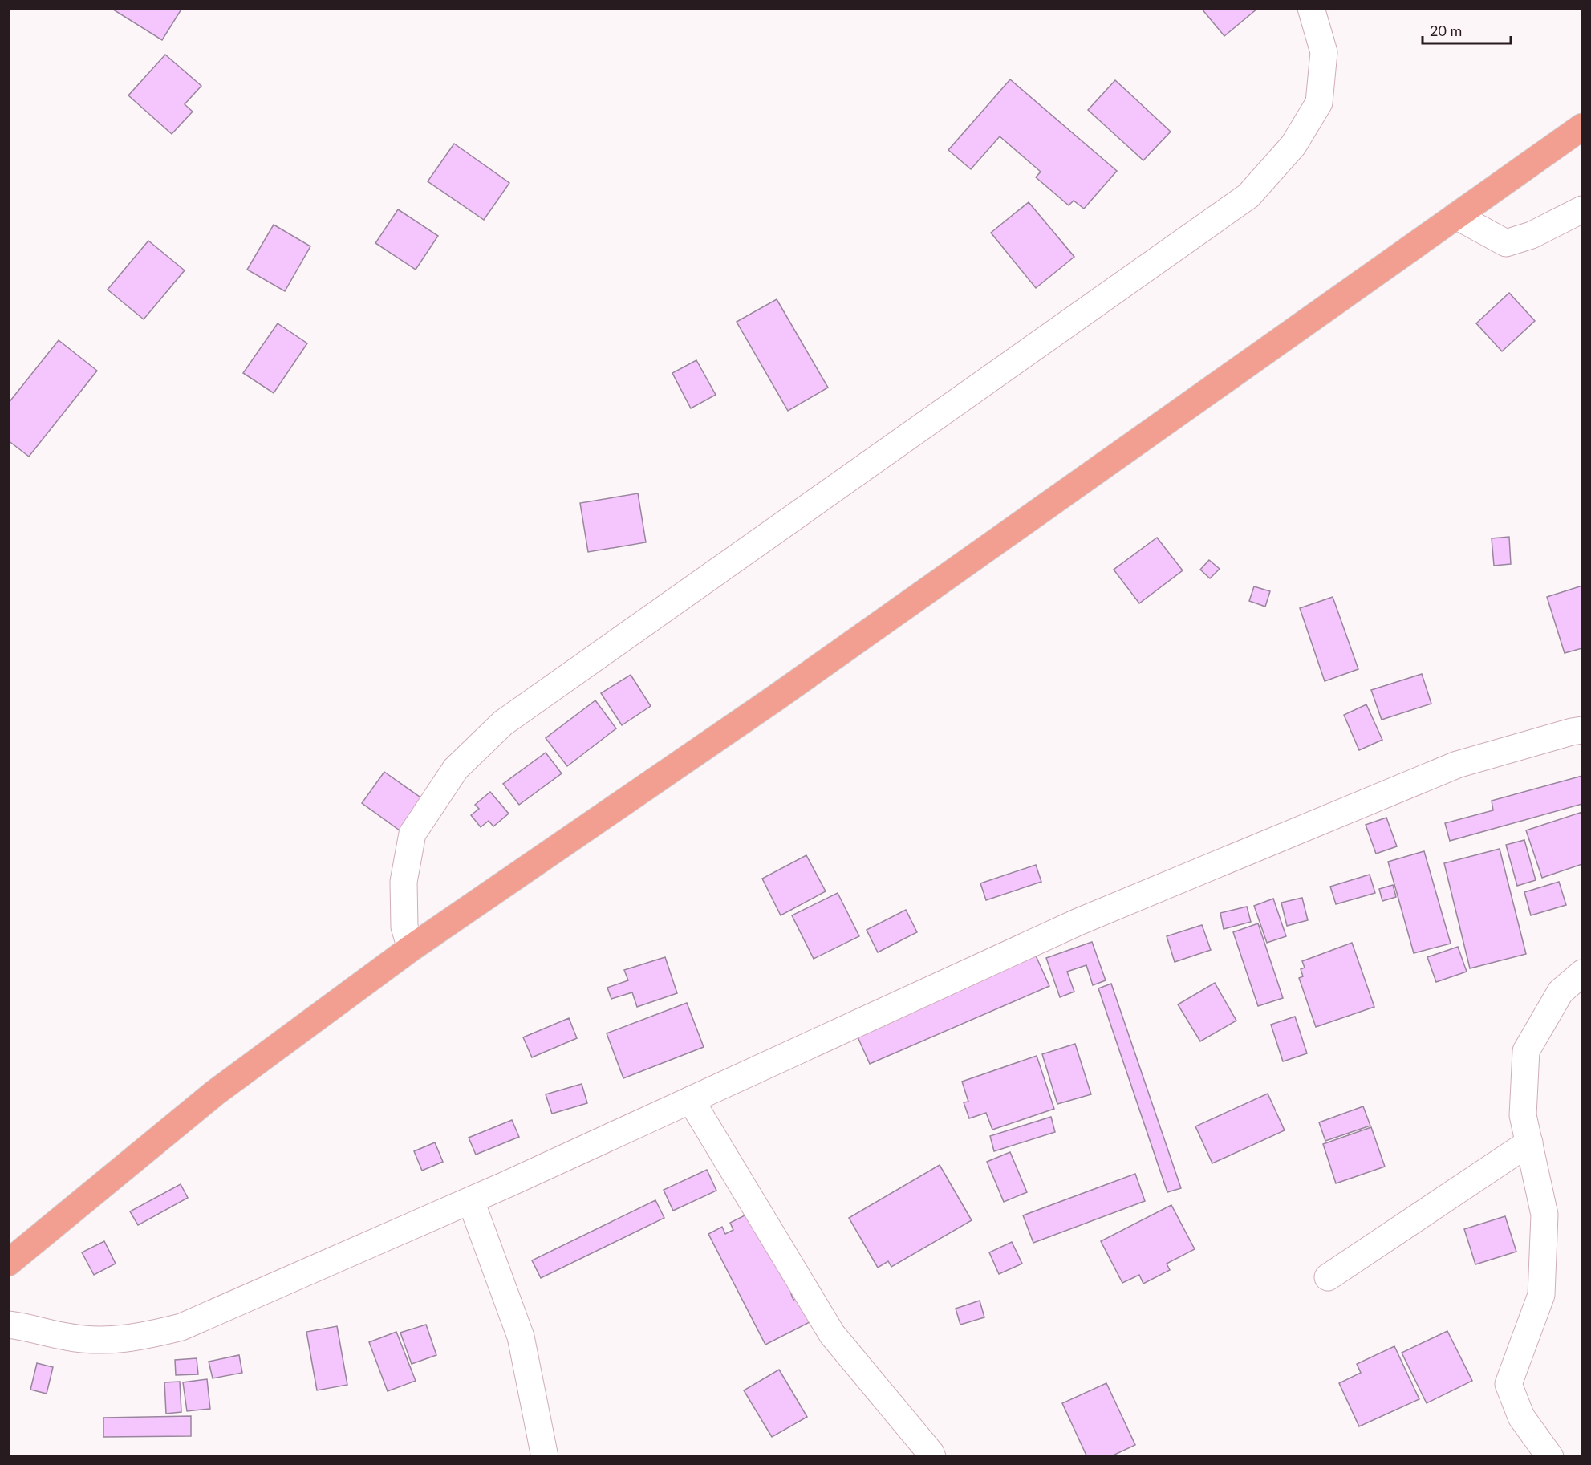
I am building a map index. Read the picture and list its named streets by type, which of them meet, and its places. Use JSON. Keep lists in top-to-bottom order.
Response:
{
  "scale_bar": "20 m"
}
